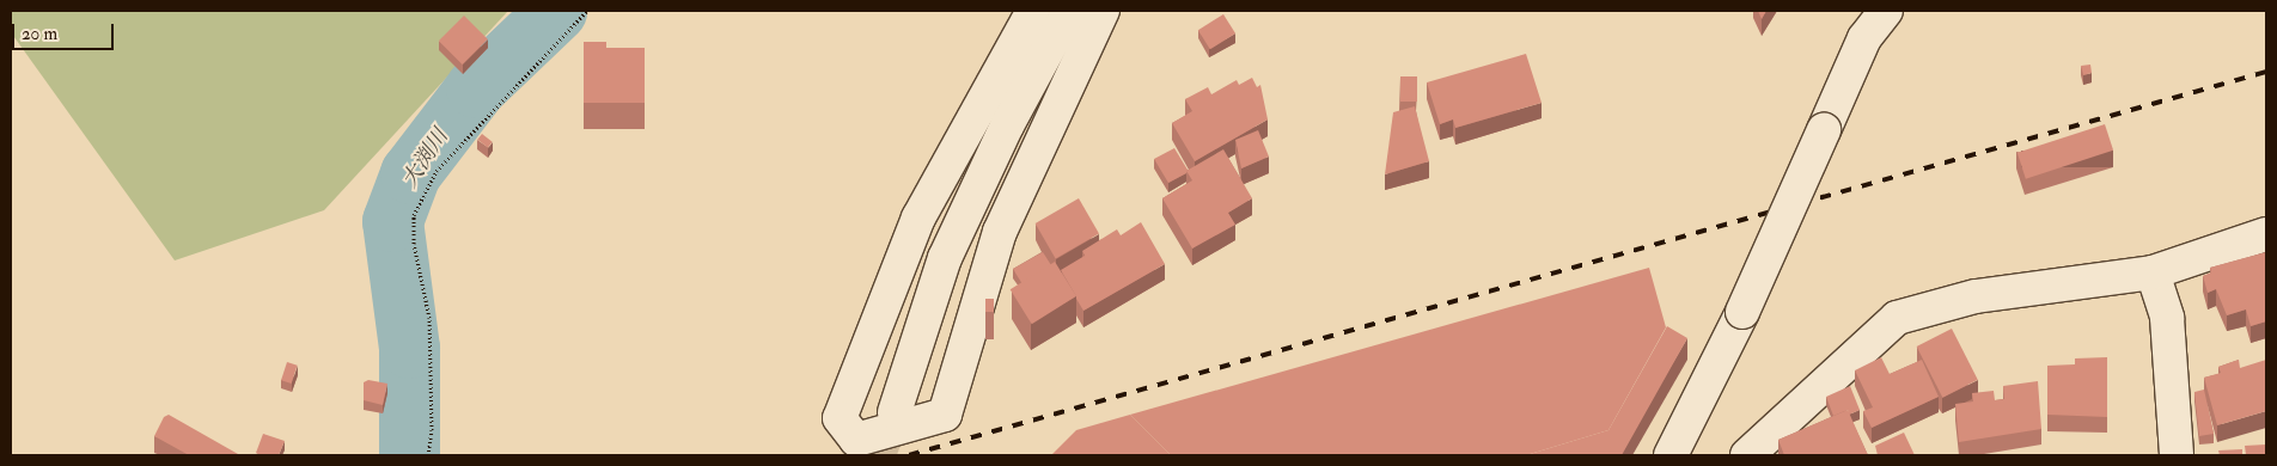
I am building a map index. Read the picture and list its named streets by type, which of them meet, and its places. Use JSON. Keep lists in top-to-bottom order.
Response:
{
  "water": ["大渕川"],
  "scale_bar": "20 m"
}
